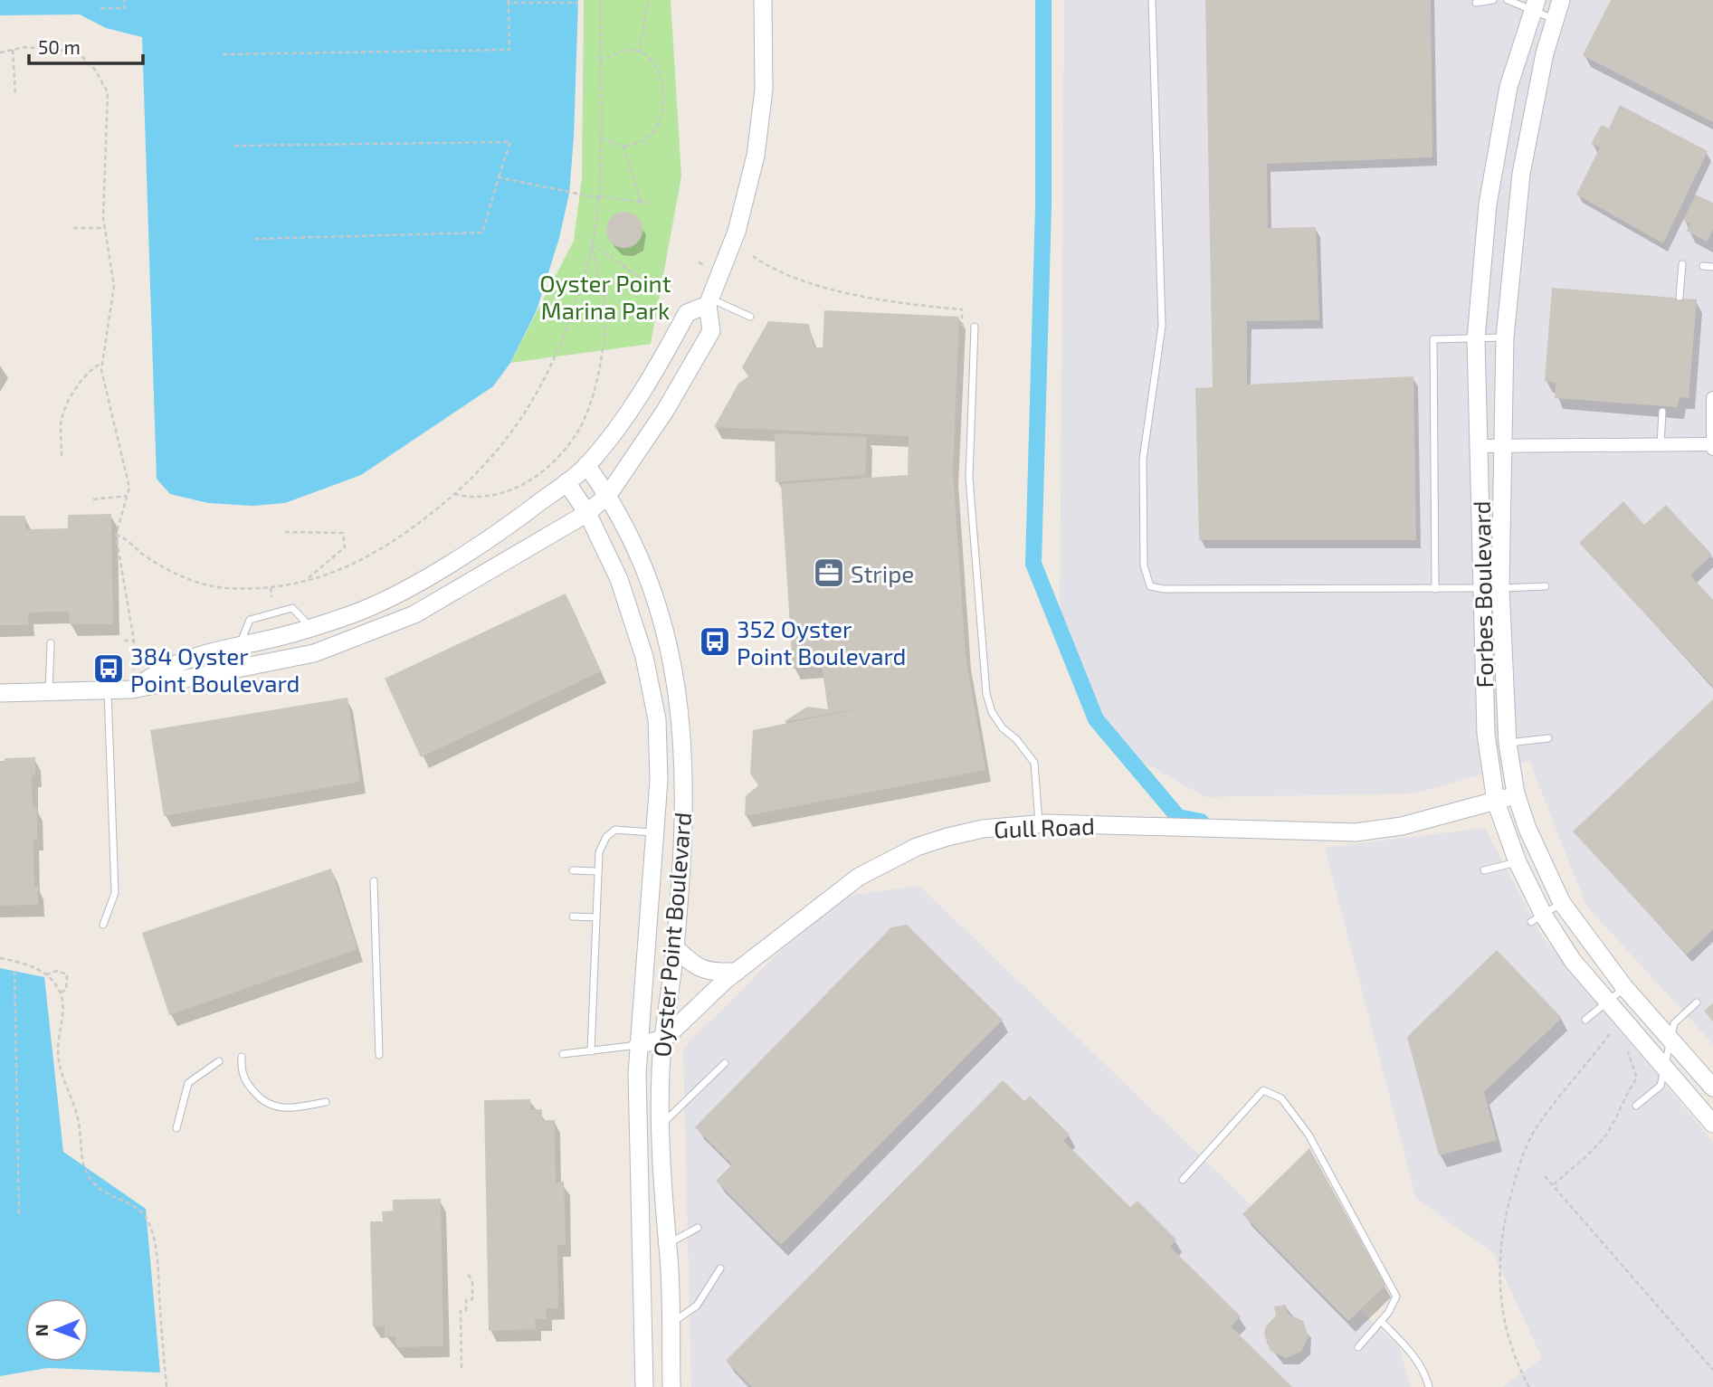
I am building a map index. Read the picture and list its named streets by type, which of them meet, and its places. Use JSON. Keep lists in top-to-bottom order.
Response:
{
  "streets": {
    "street": ["Forbes Boulevard", "Gull Road", "Oyster Point Boulevard"]
  },
  "crossings": [
    ["Forbes Boulevard", "Gull Road"],
    ["Gull Road", "Oyster Point Boulevard"]
  ],
  "parks": ["Oyster Point Marina Park"],
  "places": {
    "office": ["Stripe"],
    "bus stop": ["352 Oyster Point Boulevard", "384 Oyster Point Boulevard"]
  },
  "scale_bar": "50 m",
  "north": "left"
}
